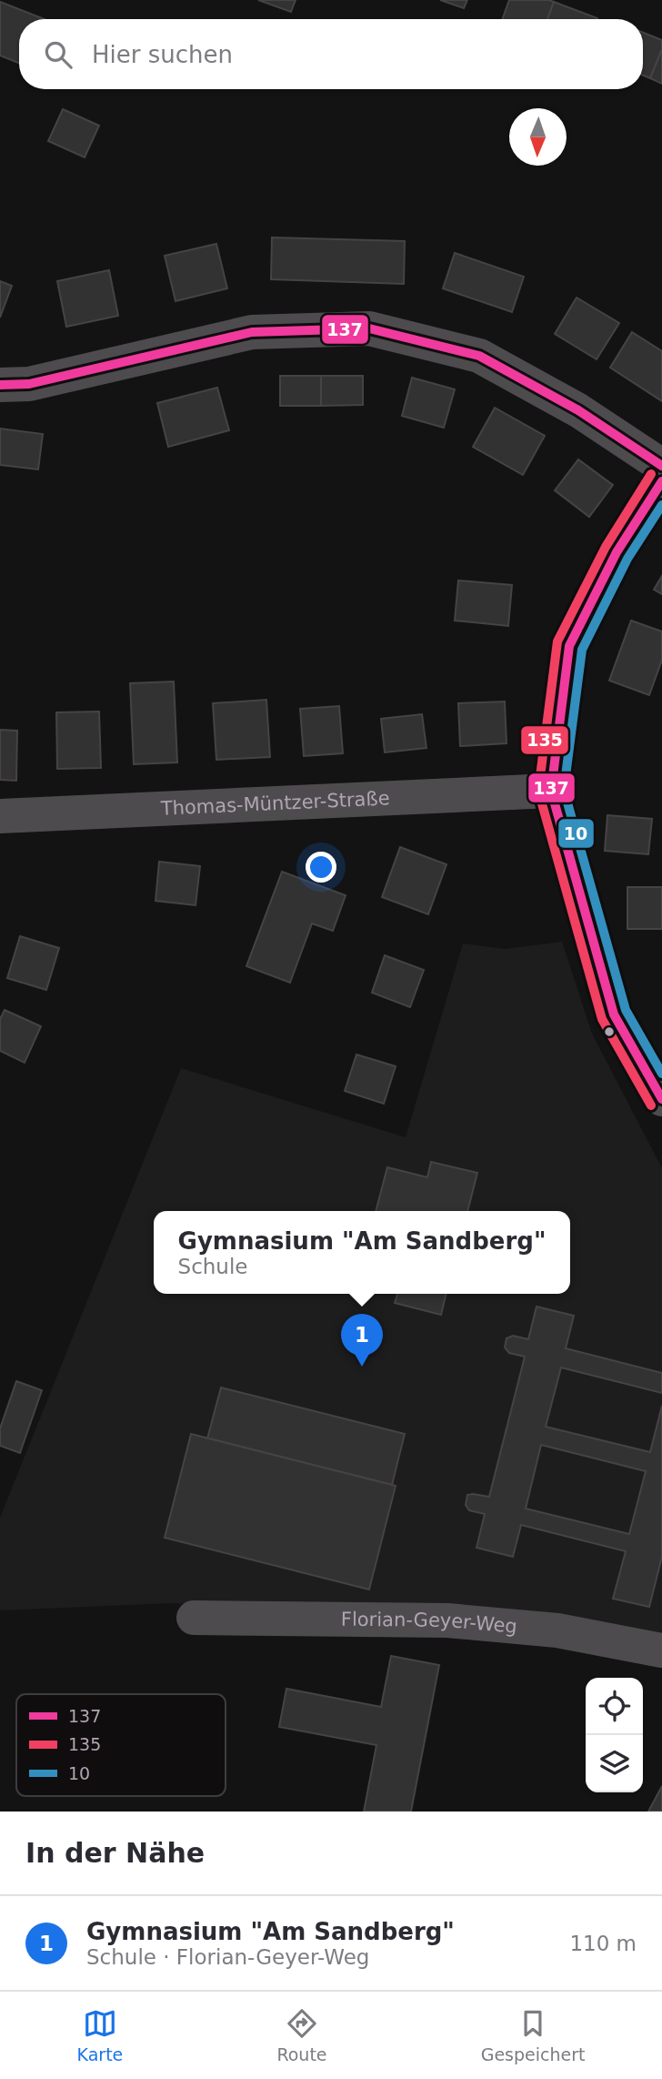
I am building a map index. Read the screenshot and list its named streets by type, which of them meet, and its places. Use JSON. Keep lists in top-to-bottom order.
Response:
{
  "streets": {
    "street": ["Thomas-Müntzer-Straße", "Florian-Geyer-Weg"]
  },
  "lines": ["transit line 137", "transit line 135", "transit line 10"],
  "legend": ["137", "135", "10"],
  "north": "bottom",
  "page": {
    "search": "Hier suchen",
    "popup": ["Gymnasium \"Am Sandberg\"", "Schule"],
    "pins": "1",
    "heading": "In der Nähe",
    "list": [
      {
        "mark": "1",
        "name": "Gymnasium \"Am Sandberg\"",
        "note": "Schule · Florian-Geyer-Weg",
        "value": "110 m"
      }
    ],
    "nav": ["Karte", "Route", "Gespeichert"]
  }
}
